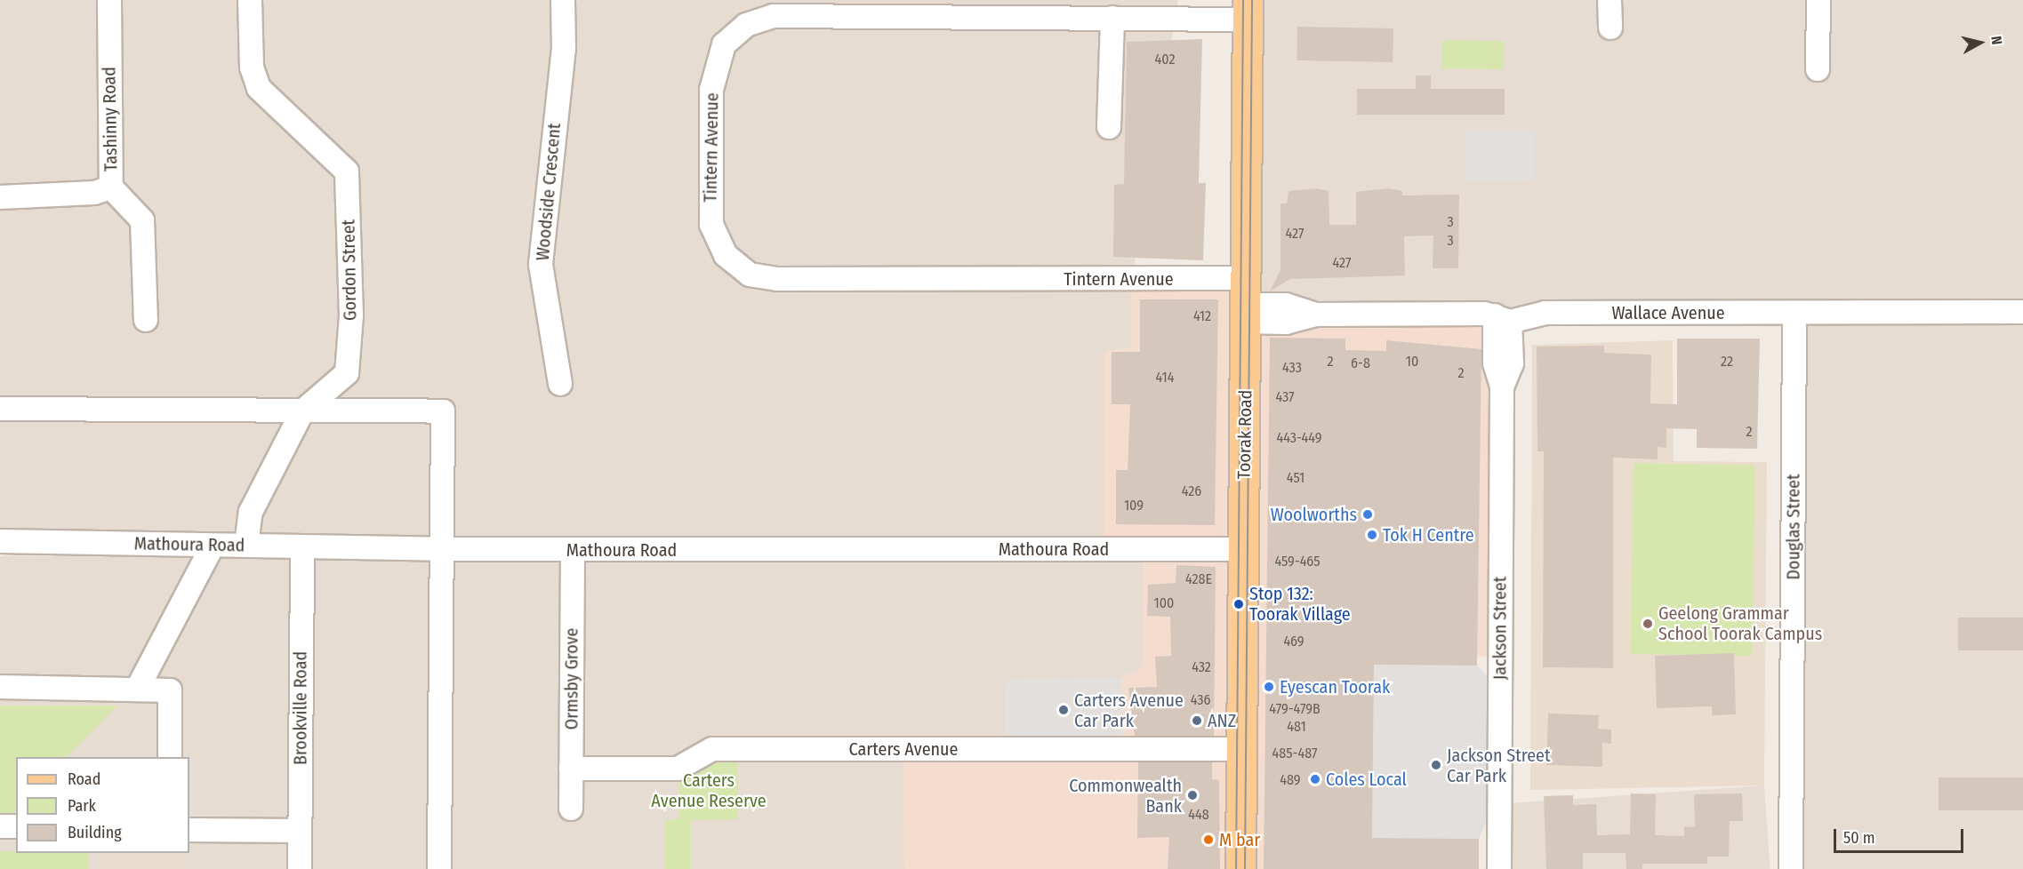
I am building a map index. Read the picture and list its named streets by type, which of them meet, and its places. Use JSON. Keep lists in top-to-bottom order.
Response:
{
  "streets": {
    "main road": ["Toorak Road"],
    "street": [
      "Tashinny Road",
      "Tintern Avenue",
      "Woodside Crescent",
      "Gordon Street",
      "Wallace Avenue",
      "Douglas Street",
      "Mathoura Road",
      "Jackson Street",
      "Ormsby Grove",
      "Brookville Road",
      "Carters Avenue"
    ]
  },
  "crossings": [
    ["Tintern Avenue", "Wallace Avenue"],
    ["Tintern Avenue", "Toorak Road"],
    ["Gordon Street", "Mathoura Road"],
    ["Wallace Avenue", "Toorak Road"],
    ["Wallace Avenue", "Douglas Street"],
    ["Wallace Avenue", "Jackson Street"],
    ["Toorak Road", "Mathoura Road"],
    ["Toorak Road", "Carters Avenue"],
    ["Mathoura Road", "Ormsby Grove"],
    ["Mathoura Road", "Brookville Road"],
    ["Ormsby Grove", "Carters Avenue"]
  ],
  "parks": ["Carters Avenue Reserve"],
  "places": [
    "Woolworths",
    "Tok H Centre",
    "Stop 132: Toorak Village",
    "Geelong Grammar School Toorak Campus",
    "Eyescan Toorak",
    "Carters Avenue Car Park",
    "ANZ",
    "Jackson Street Car Park",
    "Coles Local",
    "Commonwealth Bank",
    "M bar"
  ],
  "house_numbers": [
    "402",
    "3",
    "427",
    "3",
    "427",
    "412",
    "2",
    "10",
    "22",
    "6-8",
    "433",
    "2",
    "414",
    "437",
    "2",
    "443-449",
    "451",
    "426",
    "109",
    "459-465",
    "428E",
    "100",
    "469",
    "432",
    "436",
    "479-479B",
    "481",
    "485-487",
    "489",
    "448"
  ],
  "legend": ["Road", "Park", "Building"],
  "scale_bar": "50 m",
  "north": "right"
}
